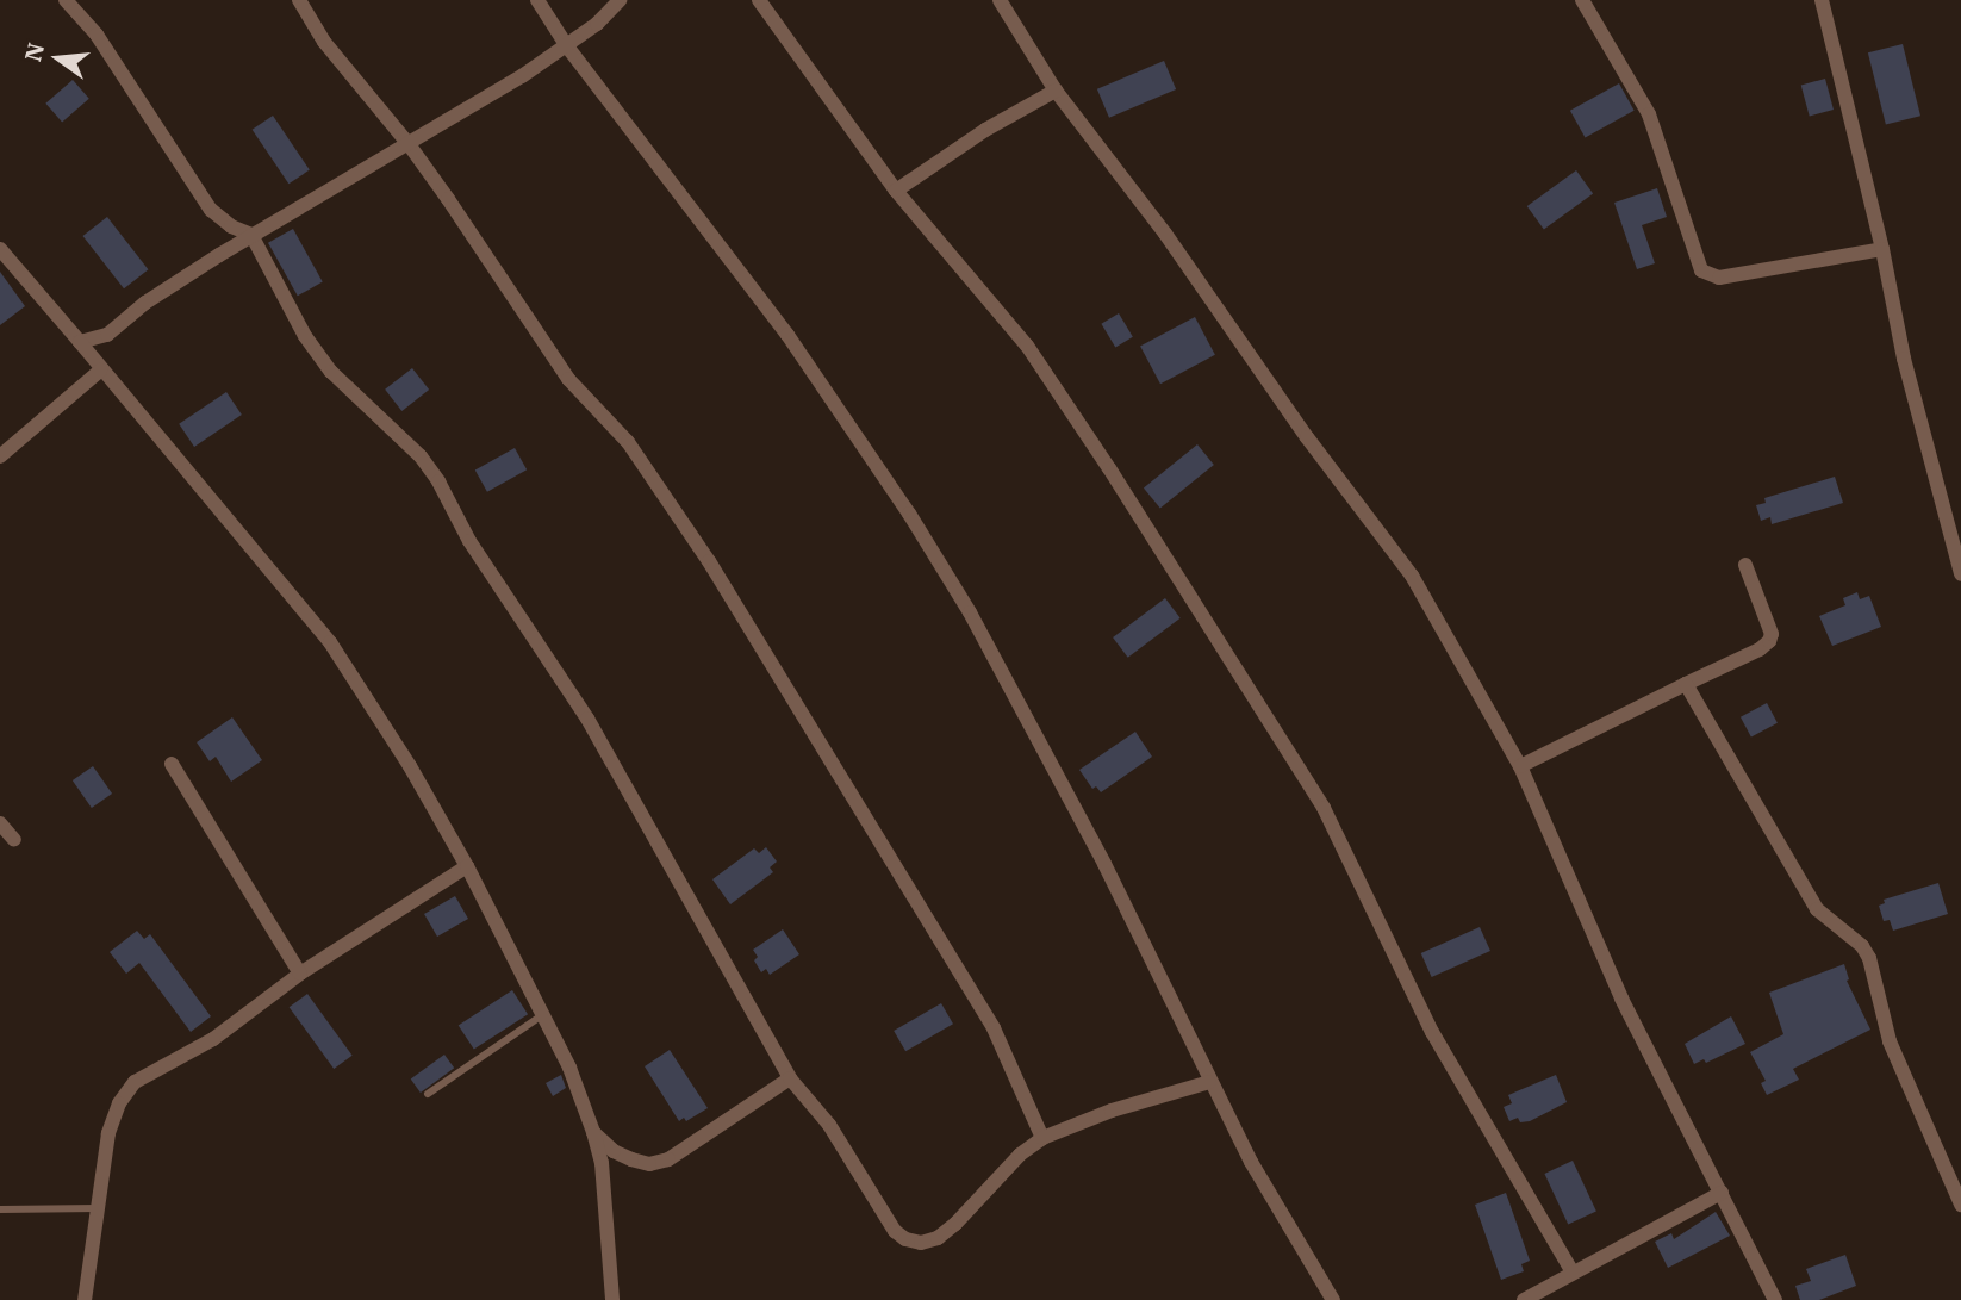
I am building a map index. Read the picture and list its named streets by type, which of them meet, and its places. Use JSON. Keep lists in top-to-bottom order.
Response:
{
  "north": "left"
}
